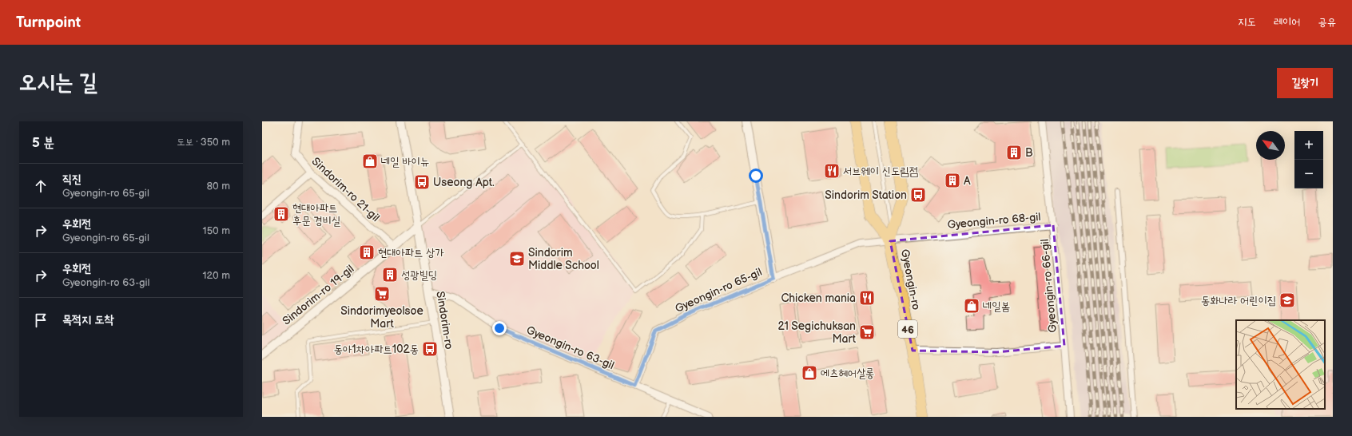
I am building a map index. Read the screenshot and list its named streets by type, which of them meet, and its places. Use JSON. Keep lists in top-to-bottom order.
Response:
{
  "streets": {
    "main road": ["Gyeongin-ro", "46"],
    "street": [
      "Sindorim-ro 21-gil",
      "Gyeongin-ro 68-gil",
      "Gyeongin-ro 66-gil",
      "Gyeongin-ro 65-gil",
      "Sindorim-ro 19-gil",
      "Sindorim-ro",
      "Gyeongin-ro 63-gil"
    ]
  },
  "crossings": [
    ["Sindorim-ro 21-gil", "Sindorim-ro 19-gil"],
    ["Gyeongin-ro 68-gil", "Gyeongin-ro"],
    ["Gyeongin-ro 68-gil", "Gyeongin-ro 66-gil"],
    ["Gyeongin-ro 68-gil", "Gyeongin-ro 65-gil"],
    ["Gyeongin-ro", "Gyeongin-ro 66-gil"],
    ["Gyeongin-ro", "Gyeongin-ro 65-gil"],
    ["Gyeongin-ro 65-gil", "Gyeongin-ro 63-gil"],
    ["Sindorim-ro 19-gil", "Sindorim-ro"],
    ["Sindorim-ro", "Gyeongin-ro 63-gil"]
  ],
  "places": {
    "building": [
      "B",
      "A",
      "현대아파트 후문 경비실",
      "현대아파트 상가",
      "성광빌딩"
    ],
    "shop": ["네일 바이뉴", "네일봄", "에츠헤어살롱"],
    "restaurant": ["서브웨이 신도림점", "Chicken mania"],
    "bus stop": ["Useong Apt.", "Sindorim Station", "동아1차아파트102동"],
    "school or university": ["Sindorim Middle School", "동화나라 어린이집"],
    "supermarket": ["Sindorimyeolsoe Mart", "21 Segichuksan Mart"]
  },
  "north": "top left",
  "page": {
    "header": "Turnpoint",
    "nav": ["지도", "레이어", "공유"],
    "buttons": "길찾기",
    "title": "오시는 길",
    "heading": ["5 분", "도보 · 350 m"],
    "map_buttons": ["+", "−"],
    "list": [
      ["직진", "Gyeongin-ro 65-gil", "80 m"],
      ["우회전", "Gyeongin-ro 65-gil", "150 m"],
      ["우회전", "Gyeongin-ro 63-gil", "120 m"],
      "목적지 도착"
    ]
  }
}
